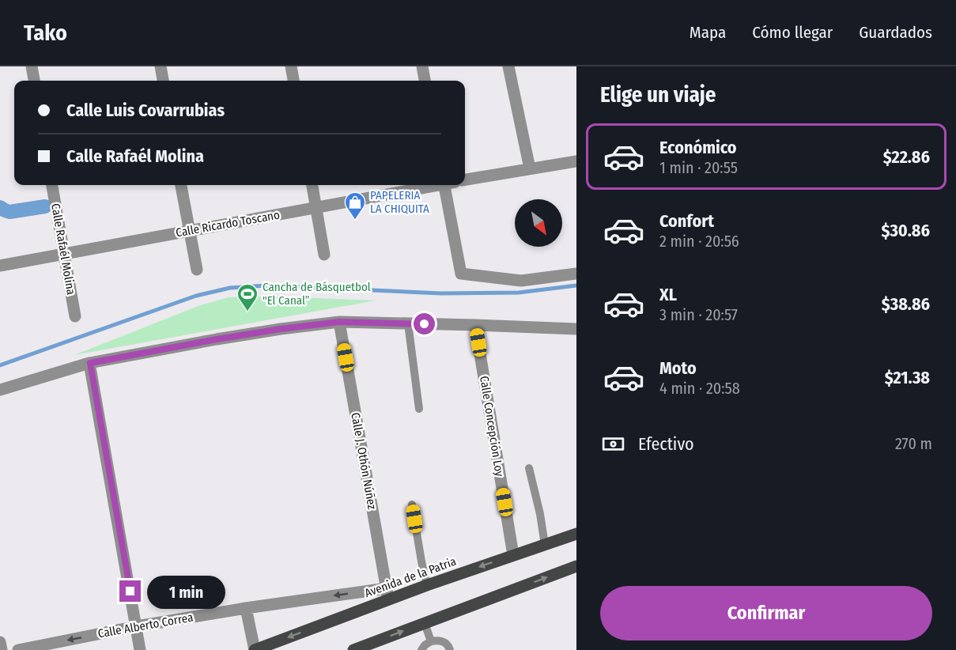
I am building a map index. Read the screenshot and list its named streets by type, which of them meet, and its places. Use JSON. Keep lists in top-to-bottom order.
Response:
{
  "streets": {
    "main road": ["Avenida de la Patria"],
    "street": [
      "Calle Ricardo Toscano",
      "Calle Rafaél Molina",
      "Calle Concepción Loy",
      "Calle J. Othón Núñez",
      "Calle Alberto Correa"
    ]
  },
  "crossings": [
    ["Calle Ricardo Toscano", "Calle Rafaél Molina"],
    ["Calle Concepción Loy", "Avenida de la Patria"],
    ["Calle J. Othón Núñez", "Avenida de la Patria"],
    ["Calle J. Othón Núñez", "Calle Alberto Correa"],
    ["Avenida de la Patria", "Calle Alberto Correa"]
  ],
  "one_way": ["Calle Alberto Correa"],
  "places": {
    "shop": ["PAPELERIA LA CHIQUITA"],
    "sports": ["Cancha de Básquetbol \"El Canal”"]
  },
  "north": "bottom right",
  "page": {
    "header": "Tako",
    "nav": ["Mapa", "Cómo llegar", "Guardados"],
    "heading": "Elige un viaje",
    "banner": ["Calle Luis Covarrubias", "Calle Rafaél Molina"],
    "list": [
      {
        "name": "Económico",
        "note": "1 min · 20:55",
        "value": "$22.86"
      },
      {
        "name": "Confort",
        "note": "2 min · 20:56",
        "value": "$30.86"
      },
      {
        "name": "XL",
        "note": "3 min · 20:57",
        "value": "$38.86"
      },
      {
        "name": "Moto",
        "note": "4 min · 20:58",
        "value": "$21.38"
      }
    ],
    "pay": ["Efectivo", "270 m"],
    "bubble": "1 min",
    "buttons": "Confirmar"
  }
}
